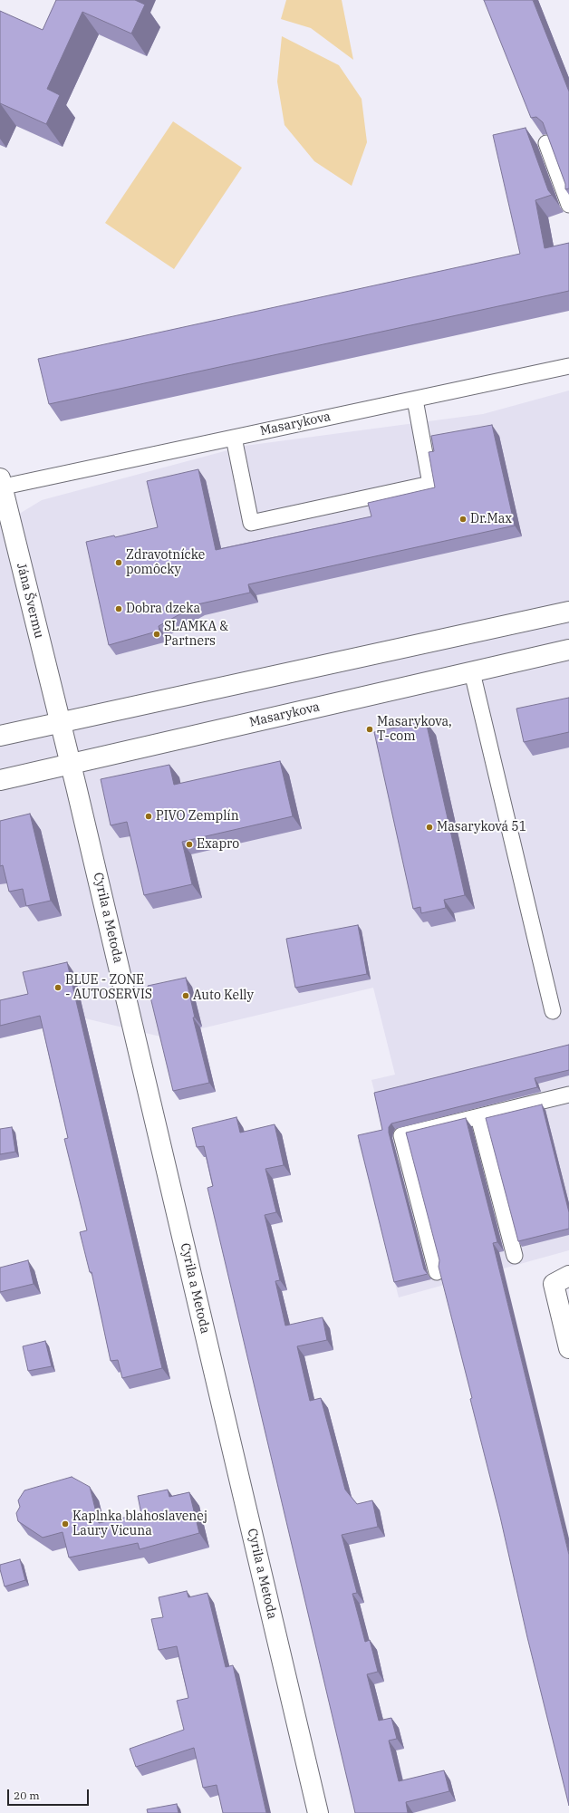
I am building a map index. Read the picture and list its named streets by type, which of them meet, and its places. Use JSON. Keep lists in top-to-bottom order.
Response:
{
  "streets": {
    "street": ["Masarykova", "Jána Švermu", "Cyrila a Metoda"]
  },
  "crossings": [
    ["Masarykova", "Jána Švermu"],
    ["Masarykova", "Cyrila a Metoda"],
    ["Jána Švermu", "Cyrila a Metoda"]
  ],
  "places": [
    "Dr.Max",
    "Zdravotnícke pomôcky",
    "Dobra dzeka",
    "SLAMKA & Partners",
    "Masarykova, T-com",
    "PIVO Zemplín",
    "Masaryková 51",
    "Exapro",
    "BLUE - ZONE - AUTOSERVIS",
    "Auto Kelly",
    "Kaplnka blahoslavenej Laury Vicuna"
  ],
  "scale_bar": "20 m"
}
